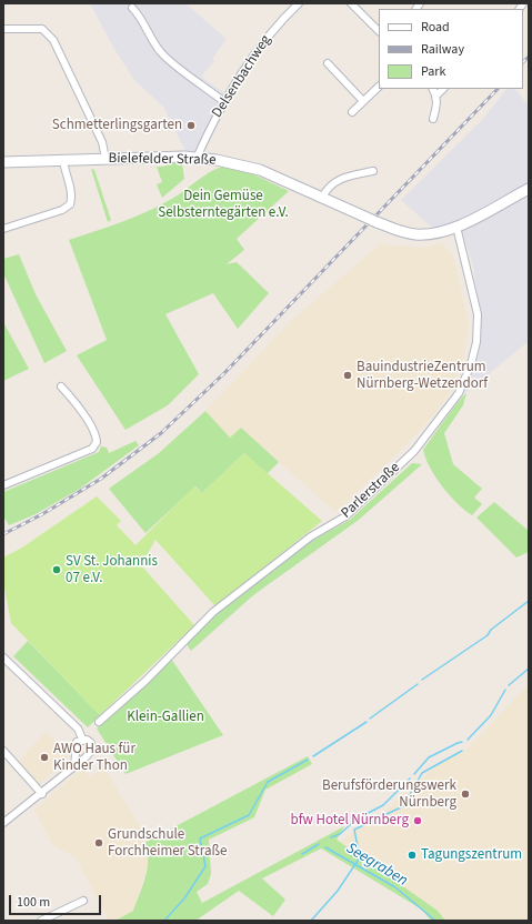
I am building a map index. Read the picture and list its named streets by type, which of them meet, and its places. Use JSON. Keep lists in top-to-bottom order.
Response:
{
  "streets": {
    "street": ["Delsenbachweg", "Bielefelder Straße", "Parlerstraße"]
  },
  "crossings": [
    ["Delsenbachweg", "Bielefelder Straße"],
    ["Bielefelder Straße", "Parlerstraße"]
  ],
  "water": ["Seegraben"],
  "parks": ["Dein Gemüse Selbsterntegärten e.V.", "Klein-Gallien"],
  "places": [
    "Schmetterlingsgarten",
    "BauindustrieZentrum Nürnberg-Wetzendorf",
    "SV St. Johannis 07 e.V.",
    "AWO Haus für Kinder Thon",
    "Berufsförderungswerk Nürnberg",
    "bfw Hotel Nürnberg",
    "Grundschule Forchheimer Straße",
    "Tagungszentrum"
  ],
  "legend": ["Road", "Railway", "Park"],
  "scale_bar": "100 m"
}
